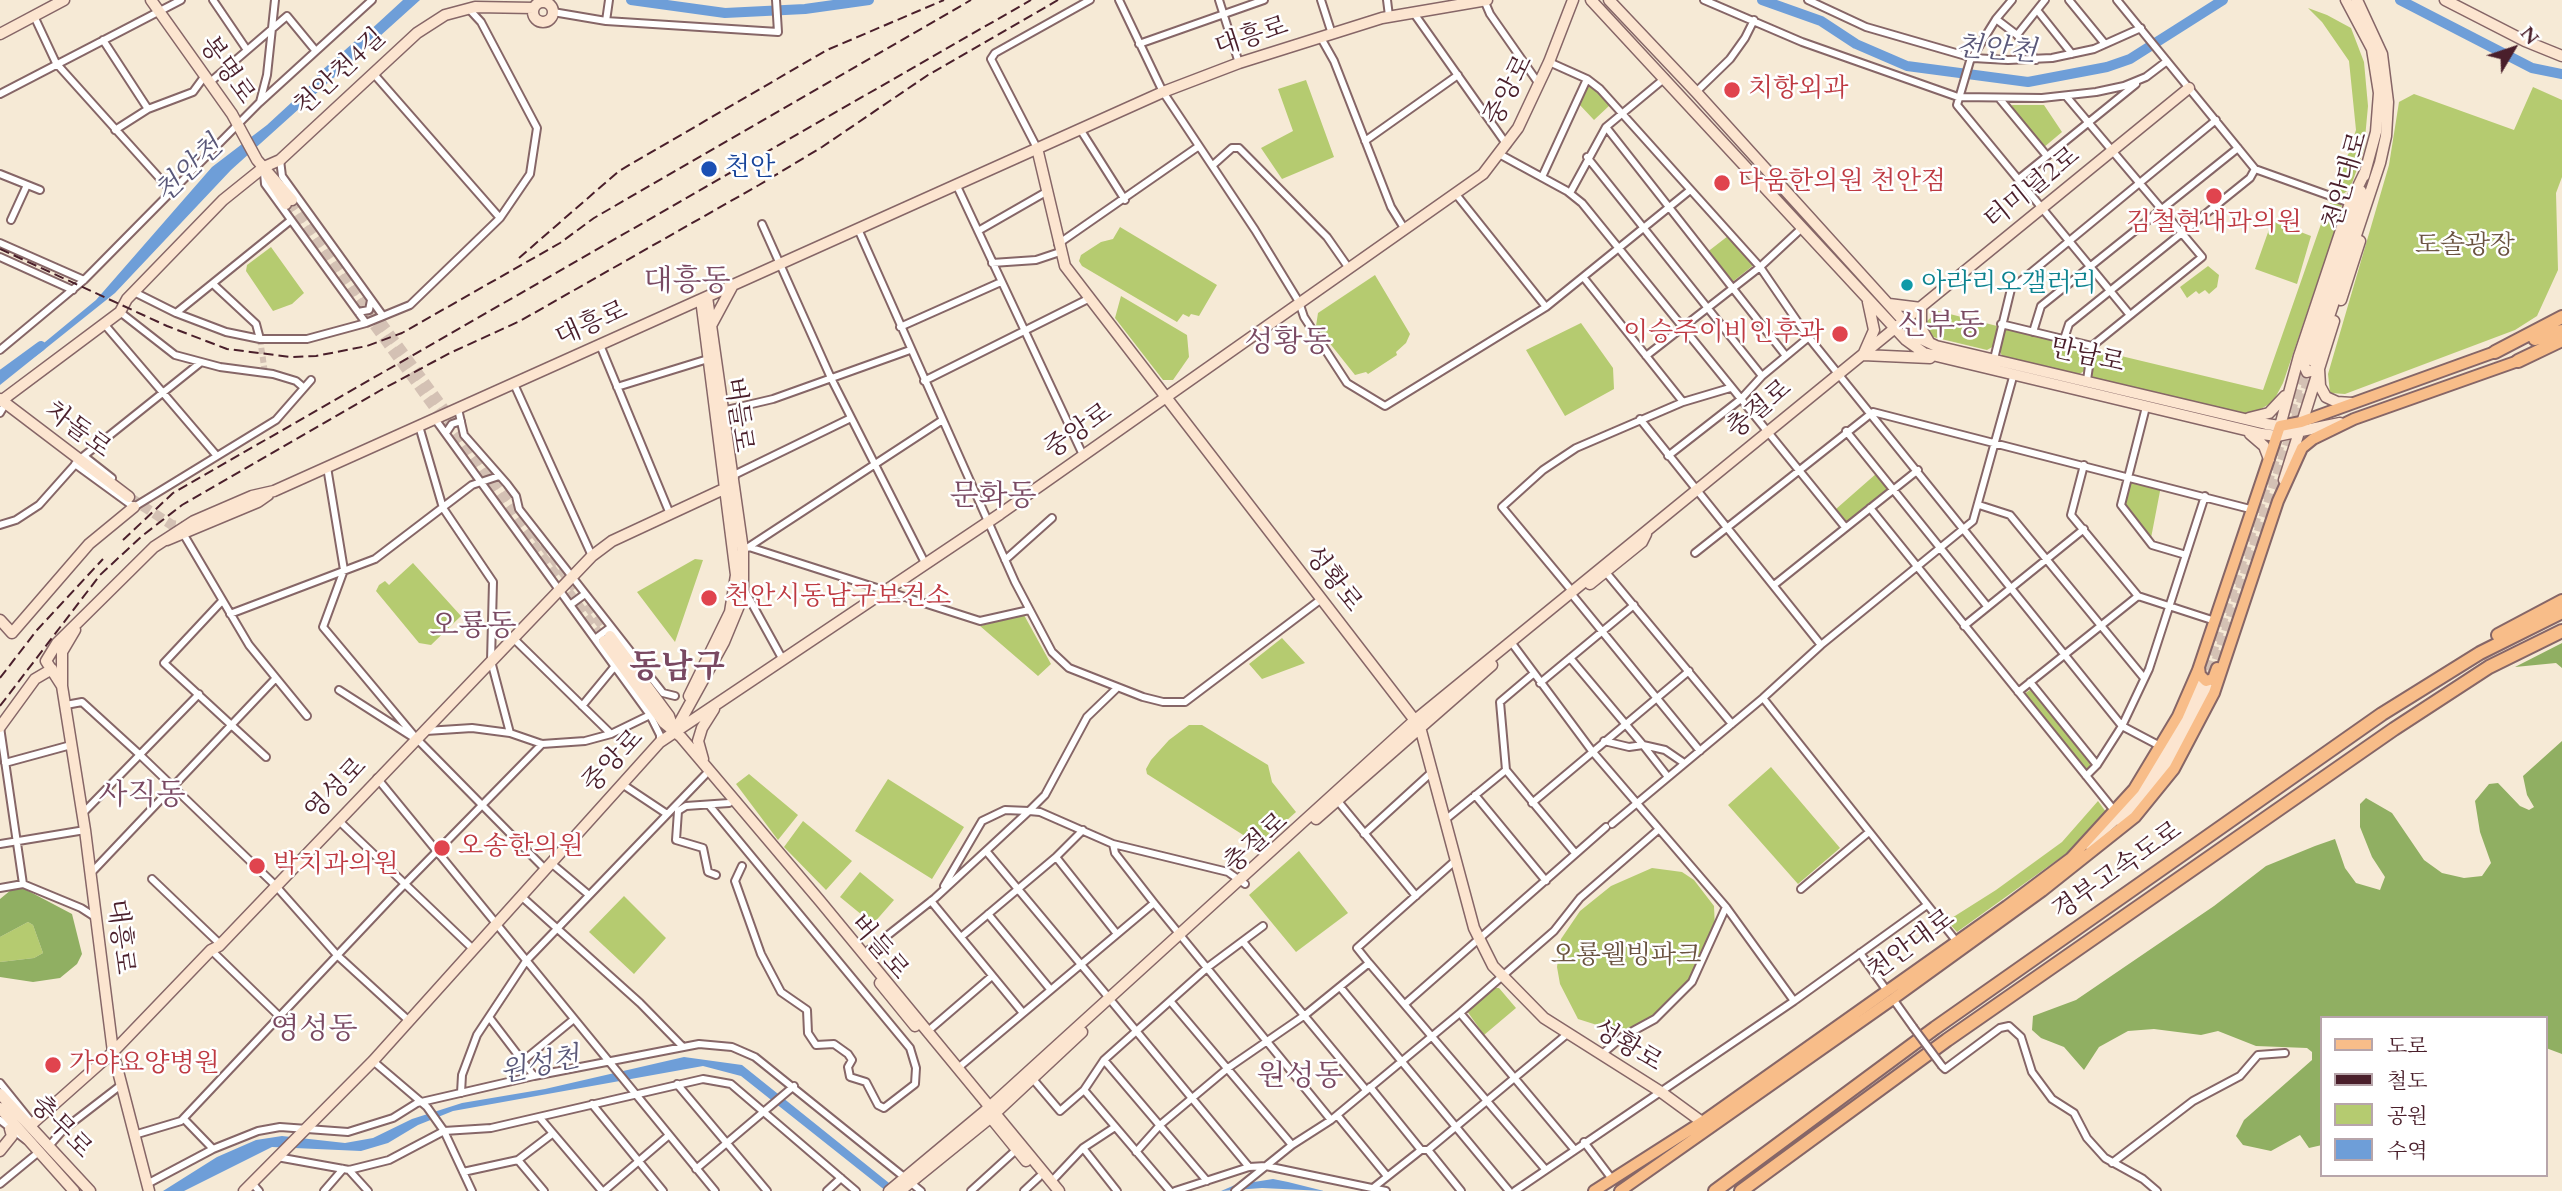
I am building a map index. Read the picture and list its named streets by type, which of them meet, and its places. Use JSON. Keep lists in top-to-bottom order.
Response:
{
  "streets": {
    "highway": ["만남로", "경부고속도로"],
    "main road": ["천안대로"],
    "street": [
      "대흥로",
      "봉명로",
      "천안천4길",
      "중앙로",
      "터미널2로",
      "충절로",
      "버들로",
      "차돌로",
      "성황로",
      "영성로",
      "충무로"
    ]
  },
  "crossings": [
    ["대흥로", "중앙로"],
    ["대흥로", "버들로"],
    ["대흥로", "성황로"],
    ["대흥로", "영성로"],
    ["봉명로", "천안천4길"],
    ["천안천4길", "차돌로"],
    ["중앙로", "버들로"],
    ["중앙로", "성황로"],
    ["천안대로", "성황로"],
    ["터미널2로", "만남로"],
    ["터미널2로", "충절로"],
    ["만남로", "충절로"],
    ["충절로", "버들로"],
    ["충절로", "성황로"],
    ["버들로", "영성로"]
  ],
  "districts": [
    "대흥동",
    "신부동",
    "성황동",
    "문화동",
    "오룡동",
    "동남구",
    "사직동",
    "영성동",
    "원성동"
  ],
  "water": ["천안천", "원성천"],
  "parks": ["도솔광장", "오룡웰빙파크"],
  "places": [
    "치항외과",
    "천안",
    "다움한의원 천안점",
    "김철현내과의원",
    "아라리오갤러리",
    "이승주이비인후과",
    "천안시동남구보건소",
    "오송한의원",
    "박치과의원",
    "가야요양병원"
  ],
  "legend": [
    "도로",
    "철도",
    "공원",
    "수역"
  ],
  "north": "top right"
}
